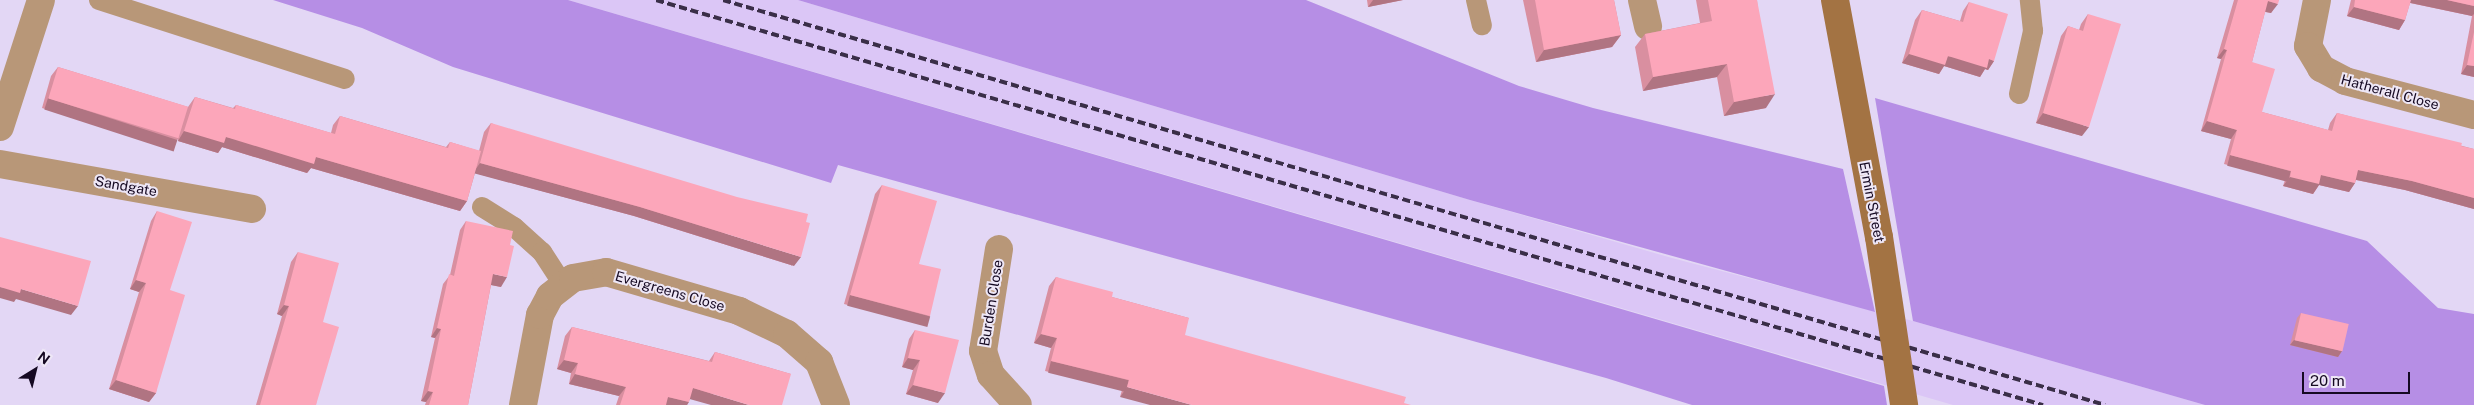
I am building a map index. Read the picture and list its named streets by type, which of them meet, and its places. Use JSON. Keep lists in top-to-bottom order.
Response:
{
  "streets": {
    "street": [
      "Hatherall Close",
      "Sandgate",
      "Ermin Street",
      "Evergreens Close",
      "Burden Close"
    ]
  },
  "scale_bar": "20 m",
  "north": "top right"
}
